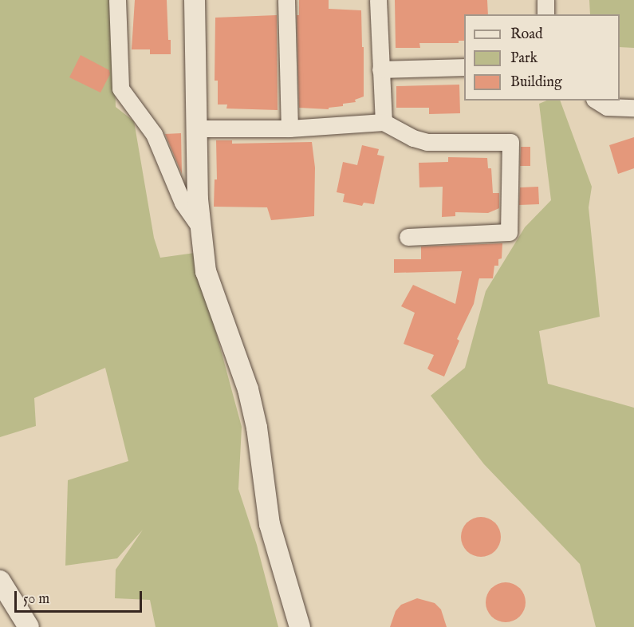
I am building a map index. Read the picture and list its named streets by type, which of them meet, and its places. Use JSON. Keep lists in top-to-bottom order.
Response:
{
  "legend": ["Road", "Park", "Building"],
  "scale_bar": "50 m"
}
